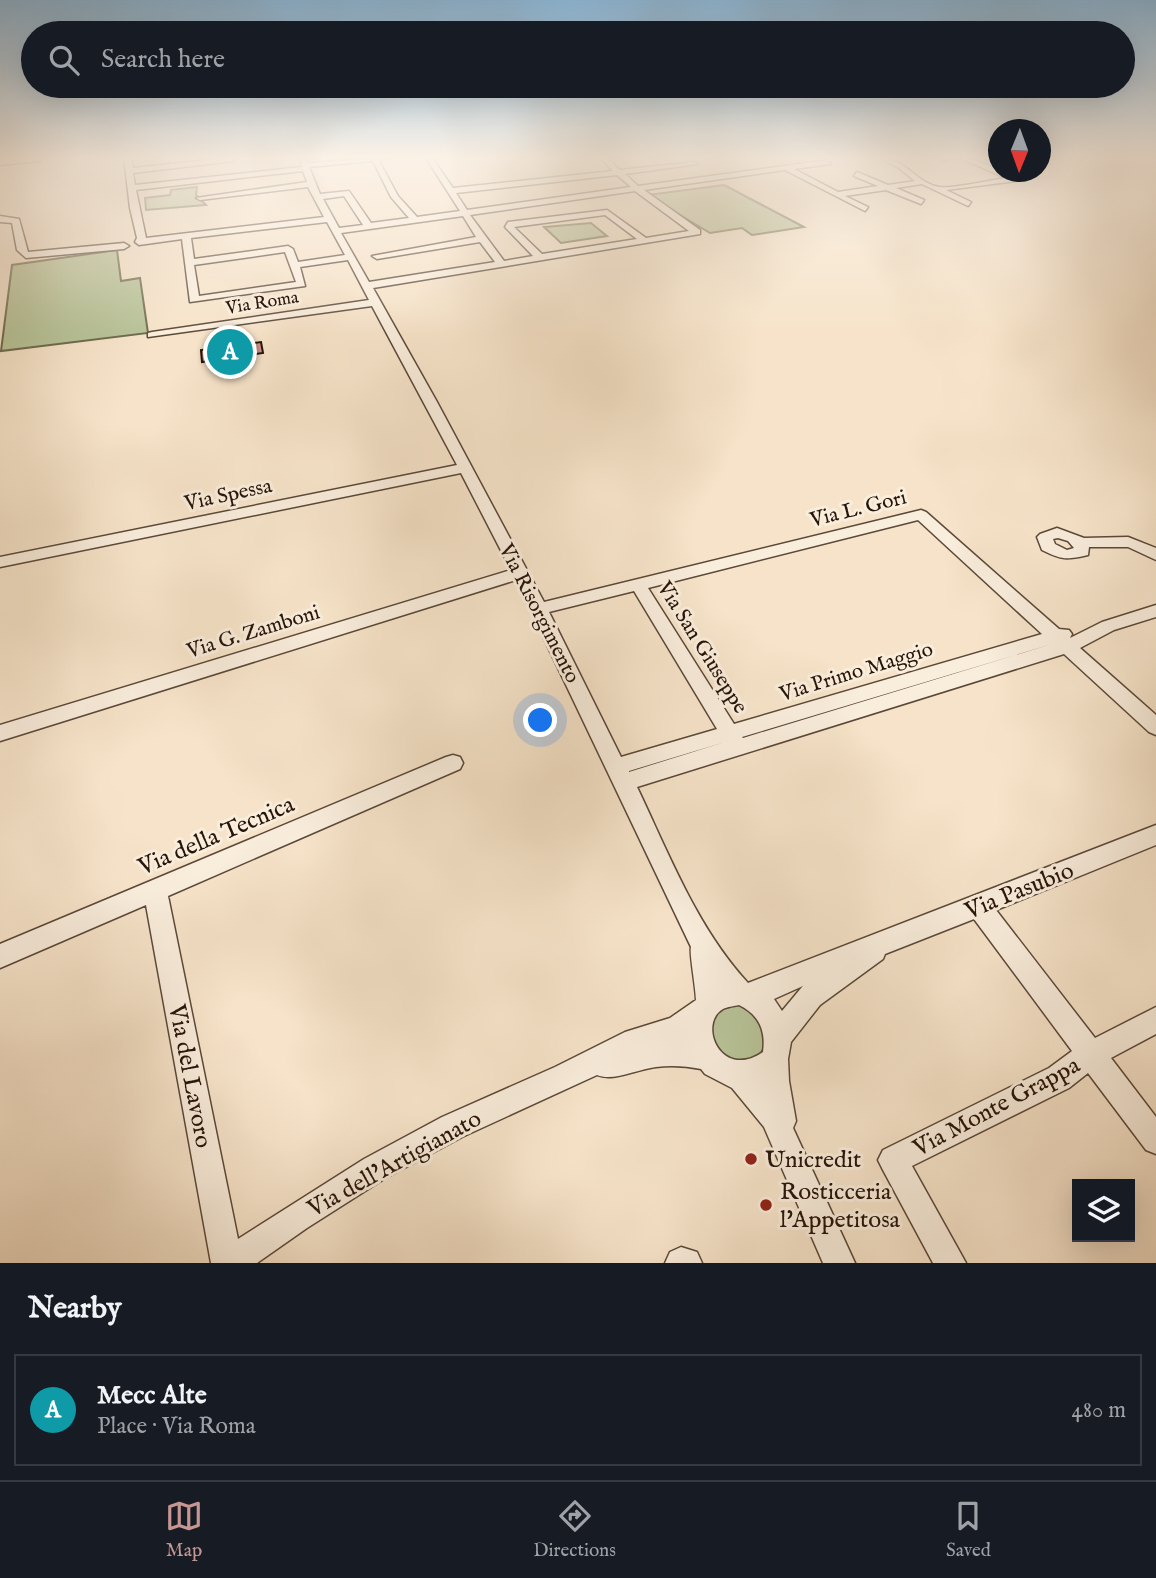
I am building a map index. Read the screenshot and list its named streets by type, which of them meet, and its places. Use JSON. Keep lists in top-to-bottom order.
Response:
{
  "streets": {
    "street": [
      "Via Roma",
      "Via Spessa",
      "Via L. Gori",
      "Via Risorgimento",
      "Via G. Zamboni",
      "Via San Giuseppe",
      "Via Primo Maggio",
      "Via della Tecnica",
      "Via Pasubio",
      "Via del Lavoro",
      "Via Monte Grappa",
      "Via dell'Artigianato"
    ]
  },
  "crossings": [
    ["Via Roma", "Via Risorgimento"],
    ["Via Spessa", "Via Risorgimento"],
    ["Via L. Gori", "Via Risorgimento"],
    ["Via L. Gori", "Via San Giuseppe"],
    ["Via L. Gori", "Via Primo Maggio"],
    ["Via Risorgimento", "Via G. Zamboni"],
    ["Via Risorgimento", "Via Primo Maggio"],
    ["Via San Giuseppe", "Via Primo Maggio"],
    ["Via della Tecnica", "Via del Lavoro"],
    ["Via Pasubio", "Via dell'Artigianato"],
    ["Via del Lavoro", "Via dell'Artigianato"]
  ],
  "places": ["Unicredit", "Rosticceria l'Appetitosa"],
  "north": "bottom",
  "page": {
    "search": "Search here",
    "pins": "A",
    "heading": "Nearby",
    "list": [
      {
        "mark": "A",
        "name": "Mecc Alte",
        "note": "Place · Via Roma",
        "value": "480 m"
      }
    ],
    "nav": ["Map", "Directions", "Saved"]
  }
}
